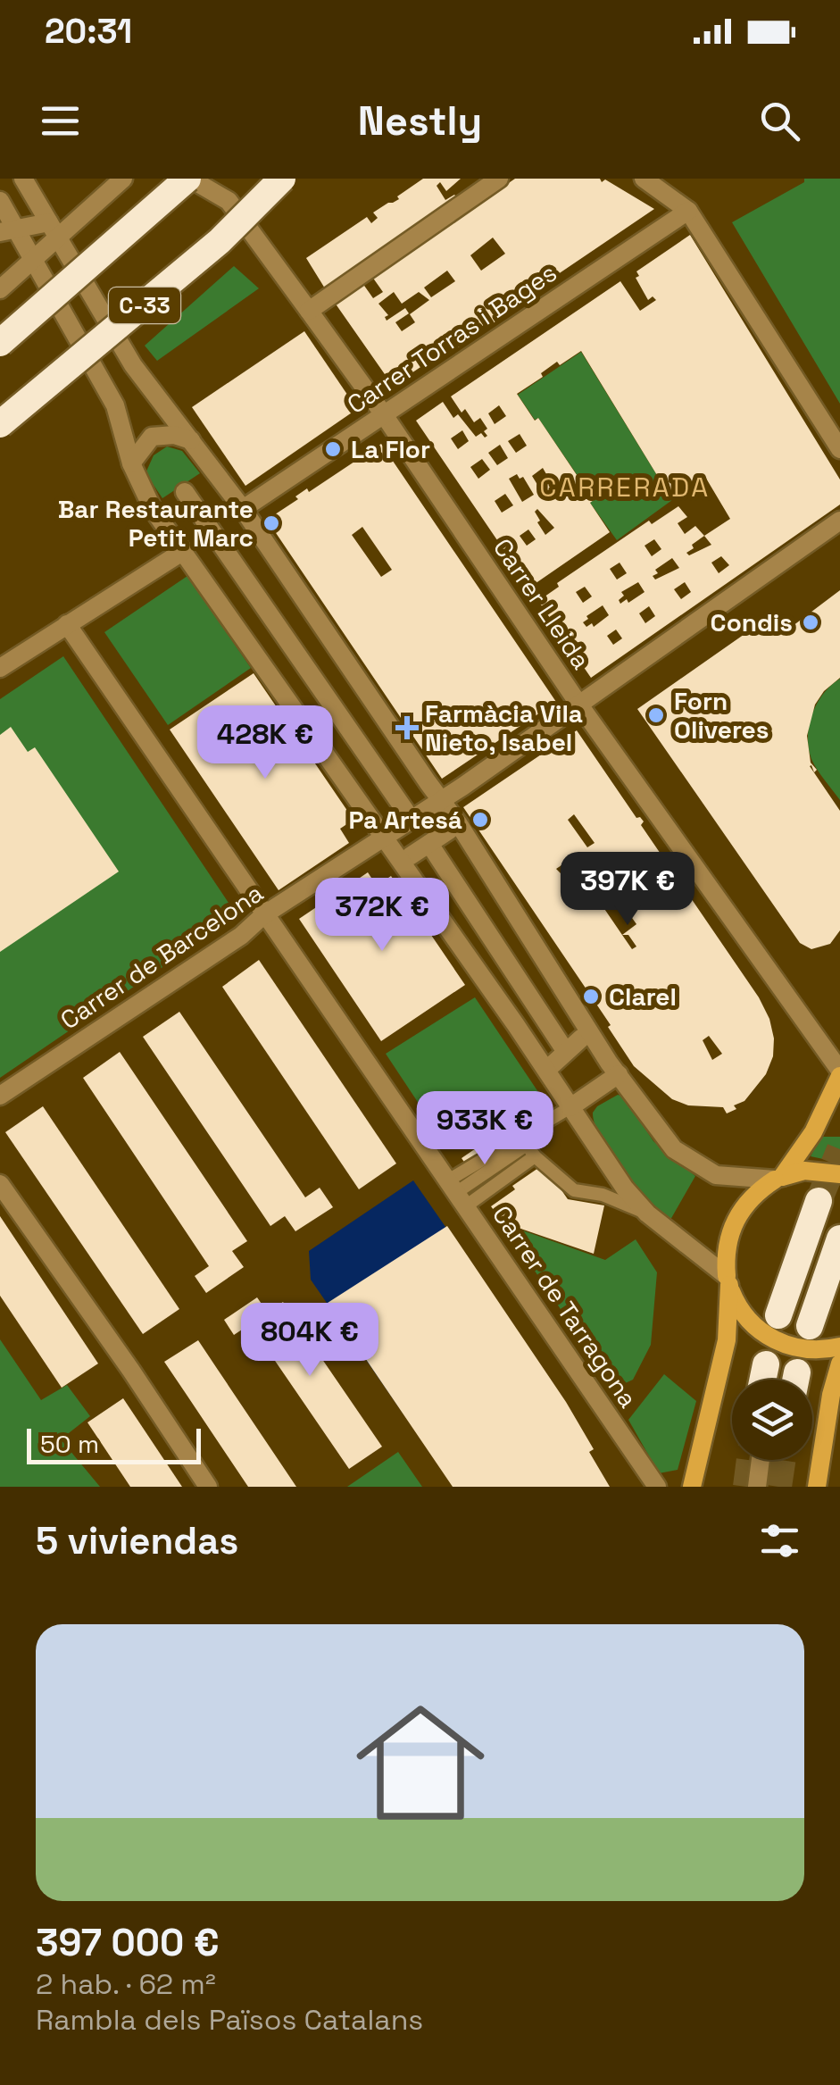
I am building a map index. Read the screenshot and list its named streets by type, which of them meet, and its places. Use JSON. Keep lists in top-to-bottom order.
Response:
{
  "streets": {
    "highway": ["C-33"],
    "street": [
      "Carrer Torras i Bages",
      "Carrer Lleida",
      "Carrer de Barcelona",
      "Carrer de Tarragona"
    ]
  },
  "crossings": [
    ["C-33", "Carrer Lleida"],
    ["Carrer Torras i Bages", "Carrer Lleida"],
    ["Carrer Lleida", "Carrer de Barcelona"],
    ["Carrer de Barcelona", "Carrer de Tarragona"]
  ],
  "districts": ["CARRERADA"],
  "places": {
    "other": [
      "La Flor",
      "Bar Restaurante Petit Marc",
      "Condis",
      "Forn Oliveres",
      "Pa Artesá",
      "Clarel"
    ],
    "health": ["Farmàcia Vila Nieto, Isabel"]
  },
  "scale_bar": "50 m",
  "page": {
    "status": "20:31",
    "header": "Nestly",
    "price": [
      "428K €",
      "397K €",
      "372K €",
      "933K €",
      "804K €"
    ],
    "scale": "50 m",
    "heading": "5 viviendas",
    "list": [
      {
        "name": "397 000 €",
        "note": "2 hab. · 62 m² · Rambla dels Països Catalans"
      }
    ]
  }
}
